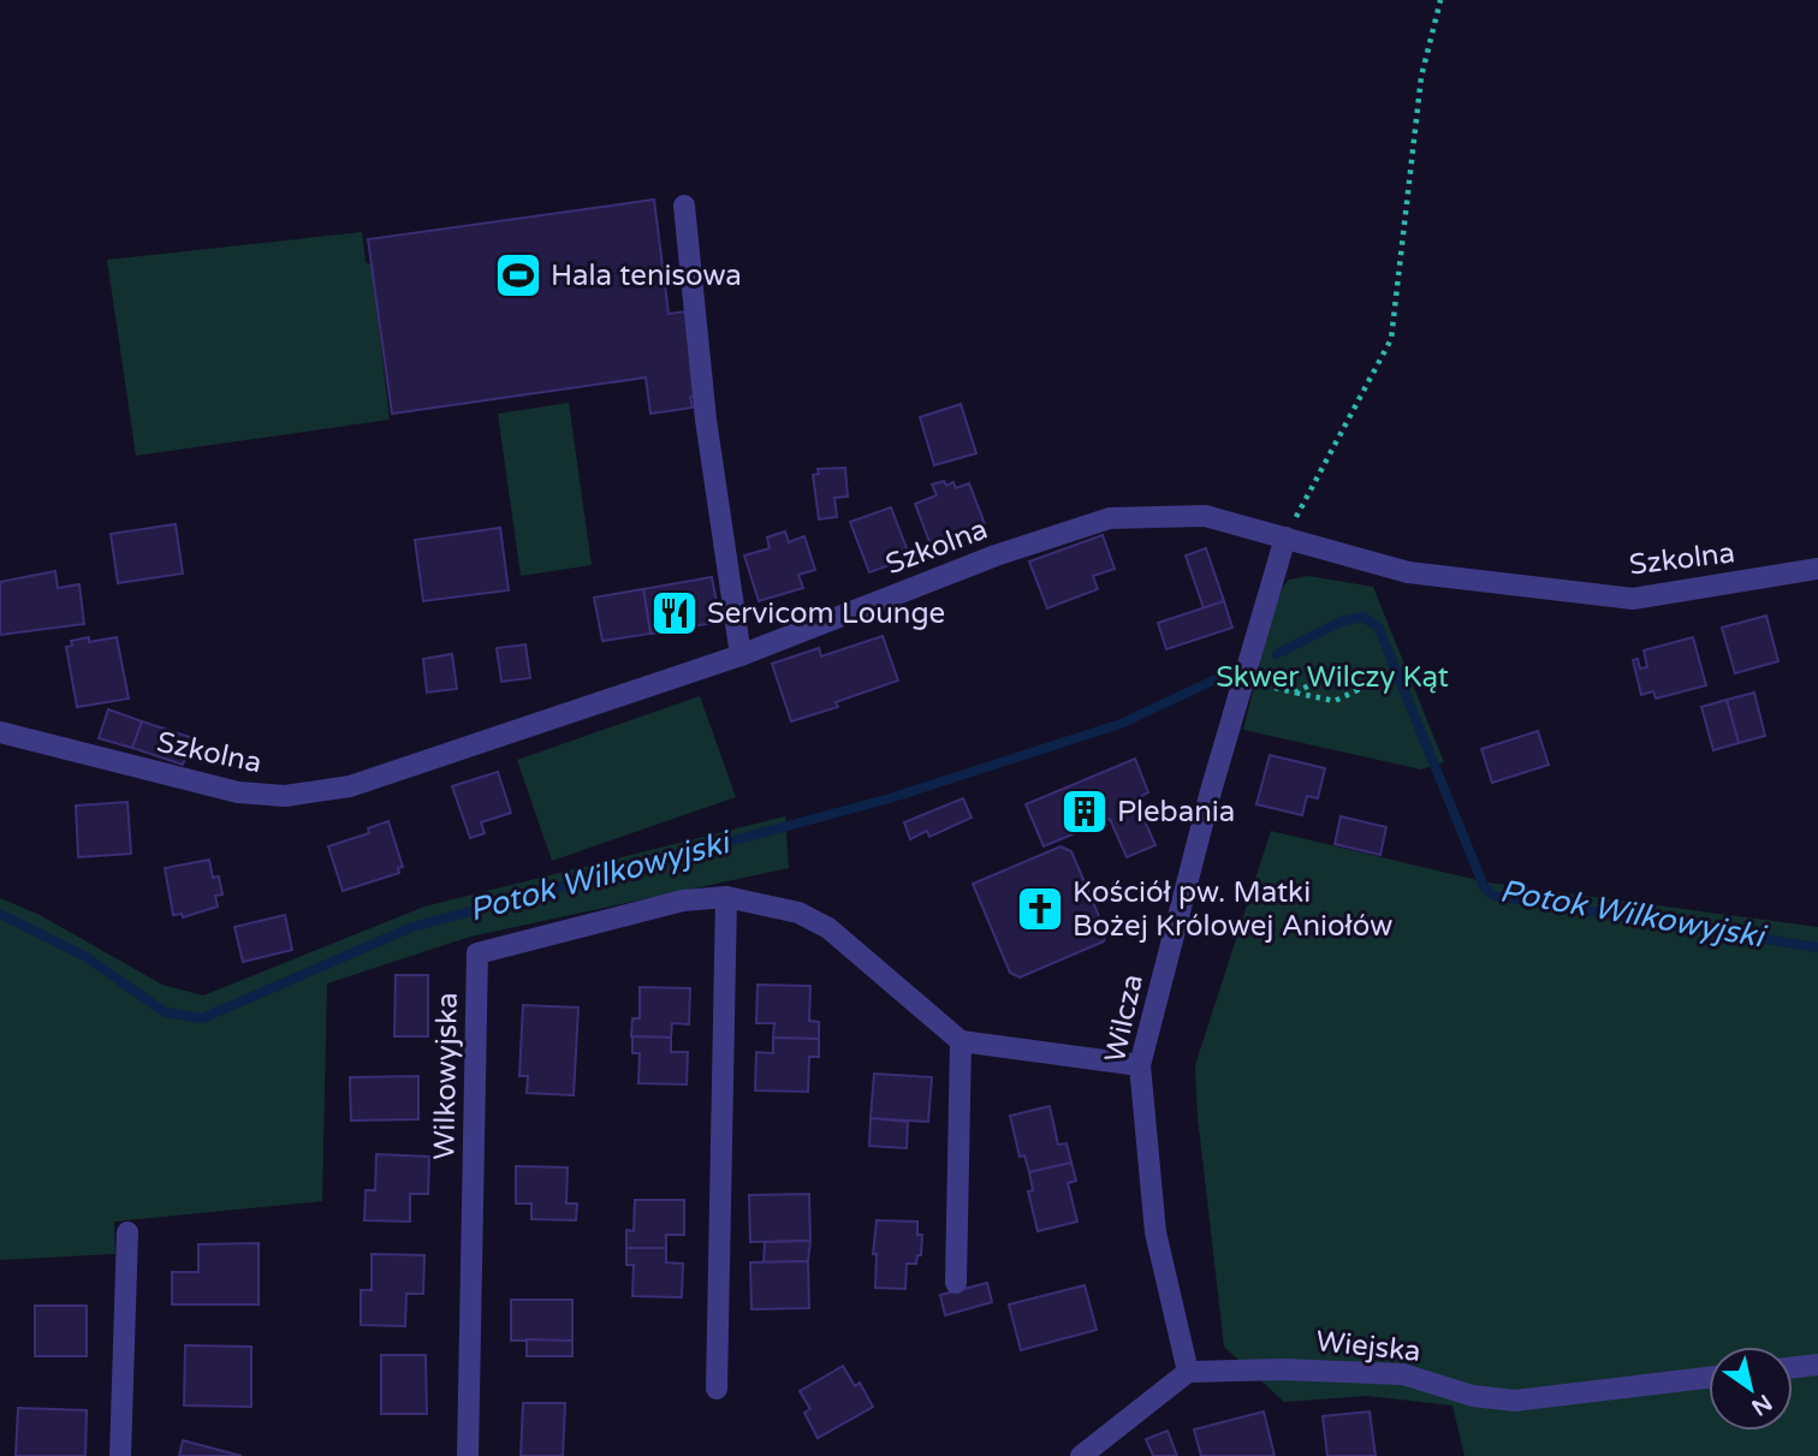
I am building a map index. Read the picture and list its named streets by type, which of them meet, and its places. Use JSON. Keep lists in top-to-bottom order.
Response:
{
  "streets": {
    "street": [
      "Szkolna",
      "Wilcza",
      "Wilkowyjska",
      "Wiejska"
    ]
  },
  "crossings": [
    ["Szkolna", "Wilcza"],
    ["Wilcza", "Wiejska"]
  ],
  "water": ["Potok Wilkowyjski"],
  "parks": ["Skwer Wilczy Kąt"],
  "places": {
    "sports": ["Hala tenisowa"],
    "restaurant": ["Servicom Lounge"],
    "building": ["Plebania"],
    "church": ["Kościół pw. Matki Bożej Królowej Aniołów"]
  },
  "north": "bottom right"
}
